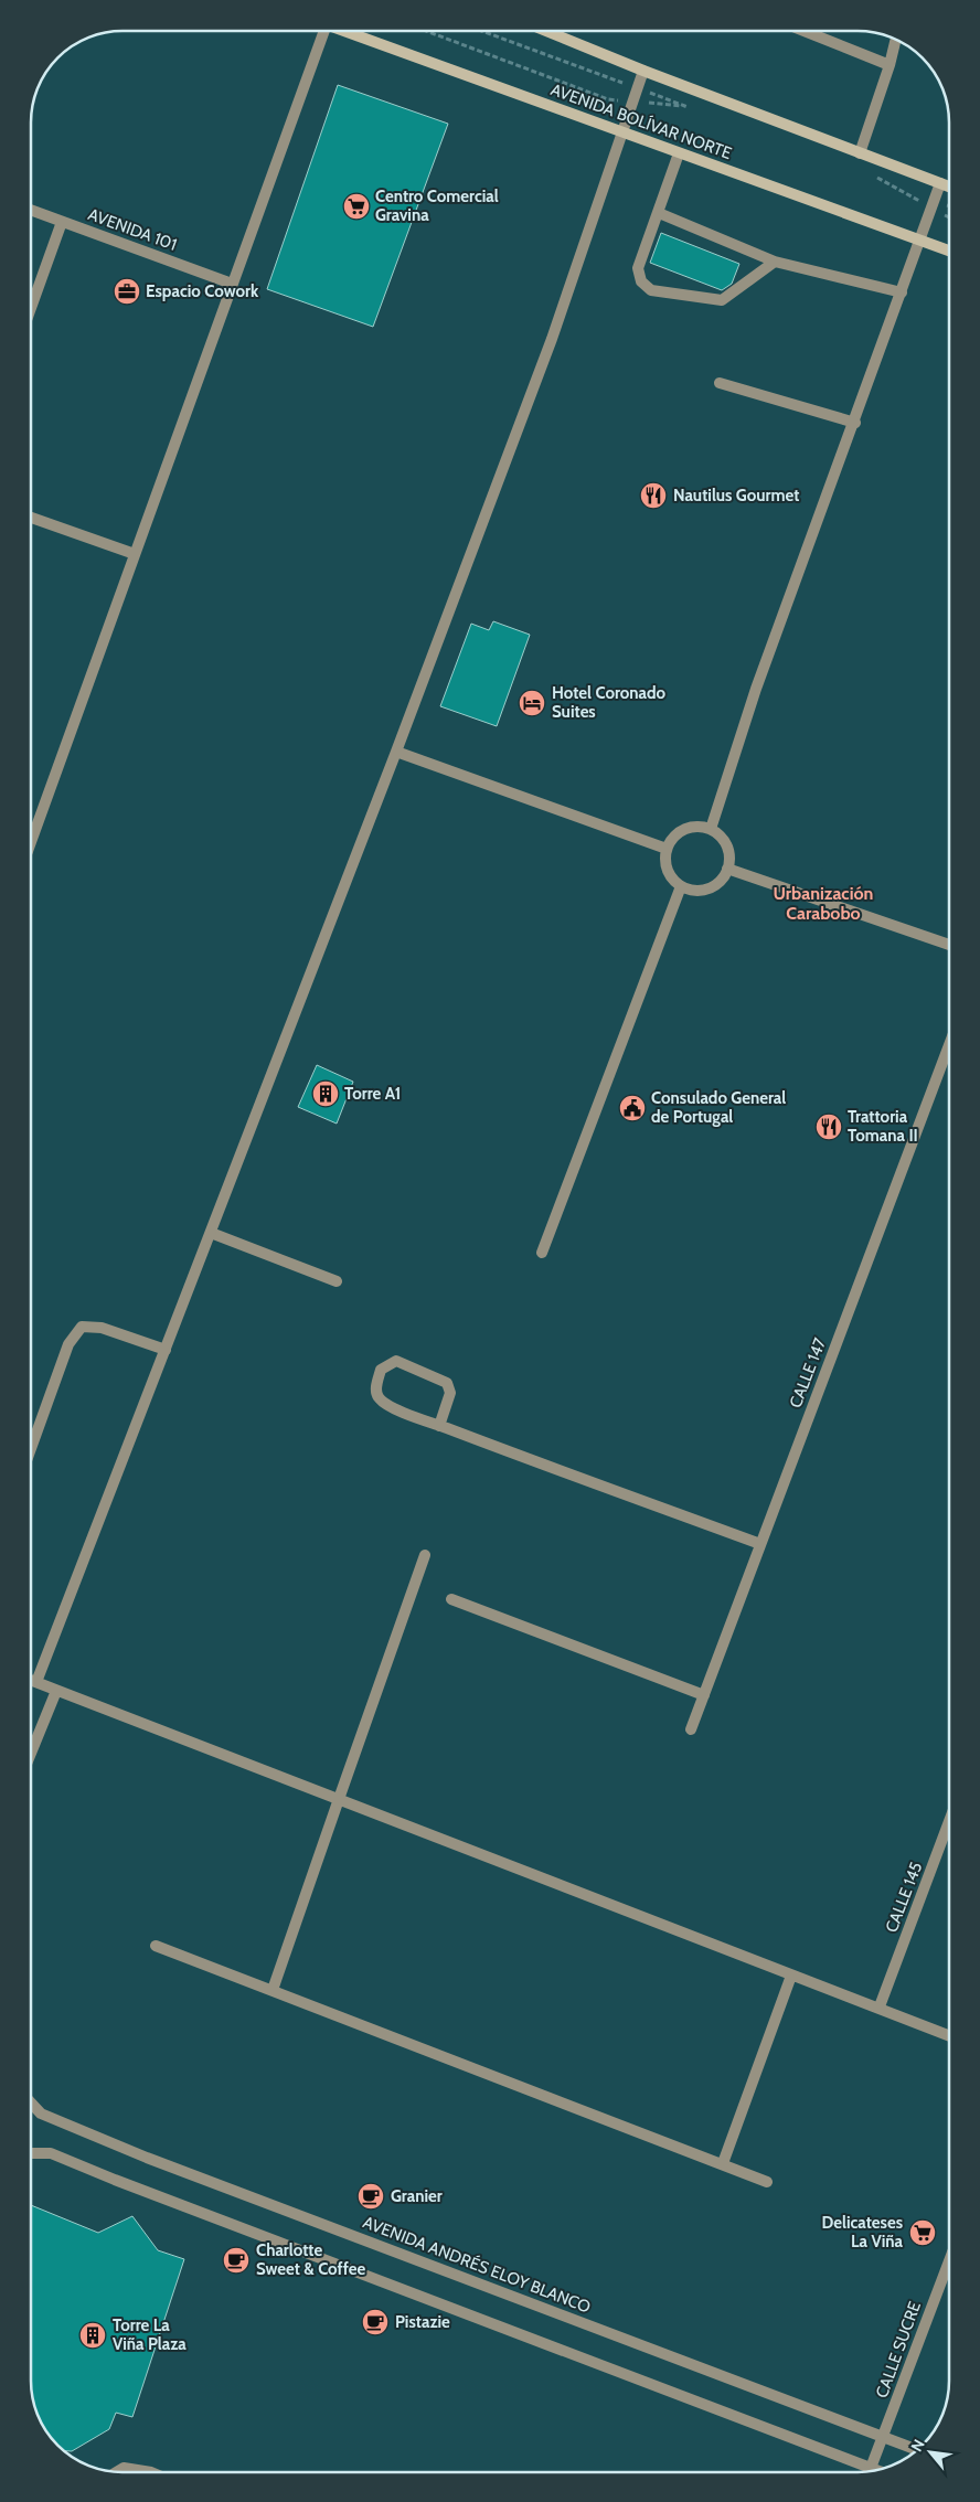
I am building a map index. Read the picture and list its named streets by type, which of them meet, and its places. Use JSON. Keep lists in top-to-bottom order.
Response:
{
  "streets": {
    "main road": ["AVENIDA BOLÍVAR NORTE"],
    "street": [
      "AVENIDA 101",
      "CALLE 147",
      "CALLE 145",
      "AVENIDA ANDRÉS ELOY BLANCO",
      "CALLE SUCRE"
    ]
  },
  "crossings": [
    ["AVENIDA ANDRÉS ELOY BLANCO", "CALLE SUCRE"]
  ],
  "districts": ["Urbanización Carabobo"],
  "places": {
    "supermarket": ["Centro Comercial Gravina", "Delicateses La Viña"],
    "office": ["Espacio Cowork"],
    "restaurant": ["Nautilus Gourmet", "Trattoria Tomana II"],
    "hotel": ["Hotel Coronado Suites"],
    "building": ["Torre A1", "Torre La Viña Plaza"],
    "public building": ["Consulado General de Portugal"],
    "cafe": ["Granier", "Charlotte Sweet & Coffee", "Pistazie"]
  },
  "north": "top left"
}
